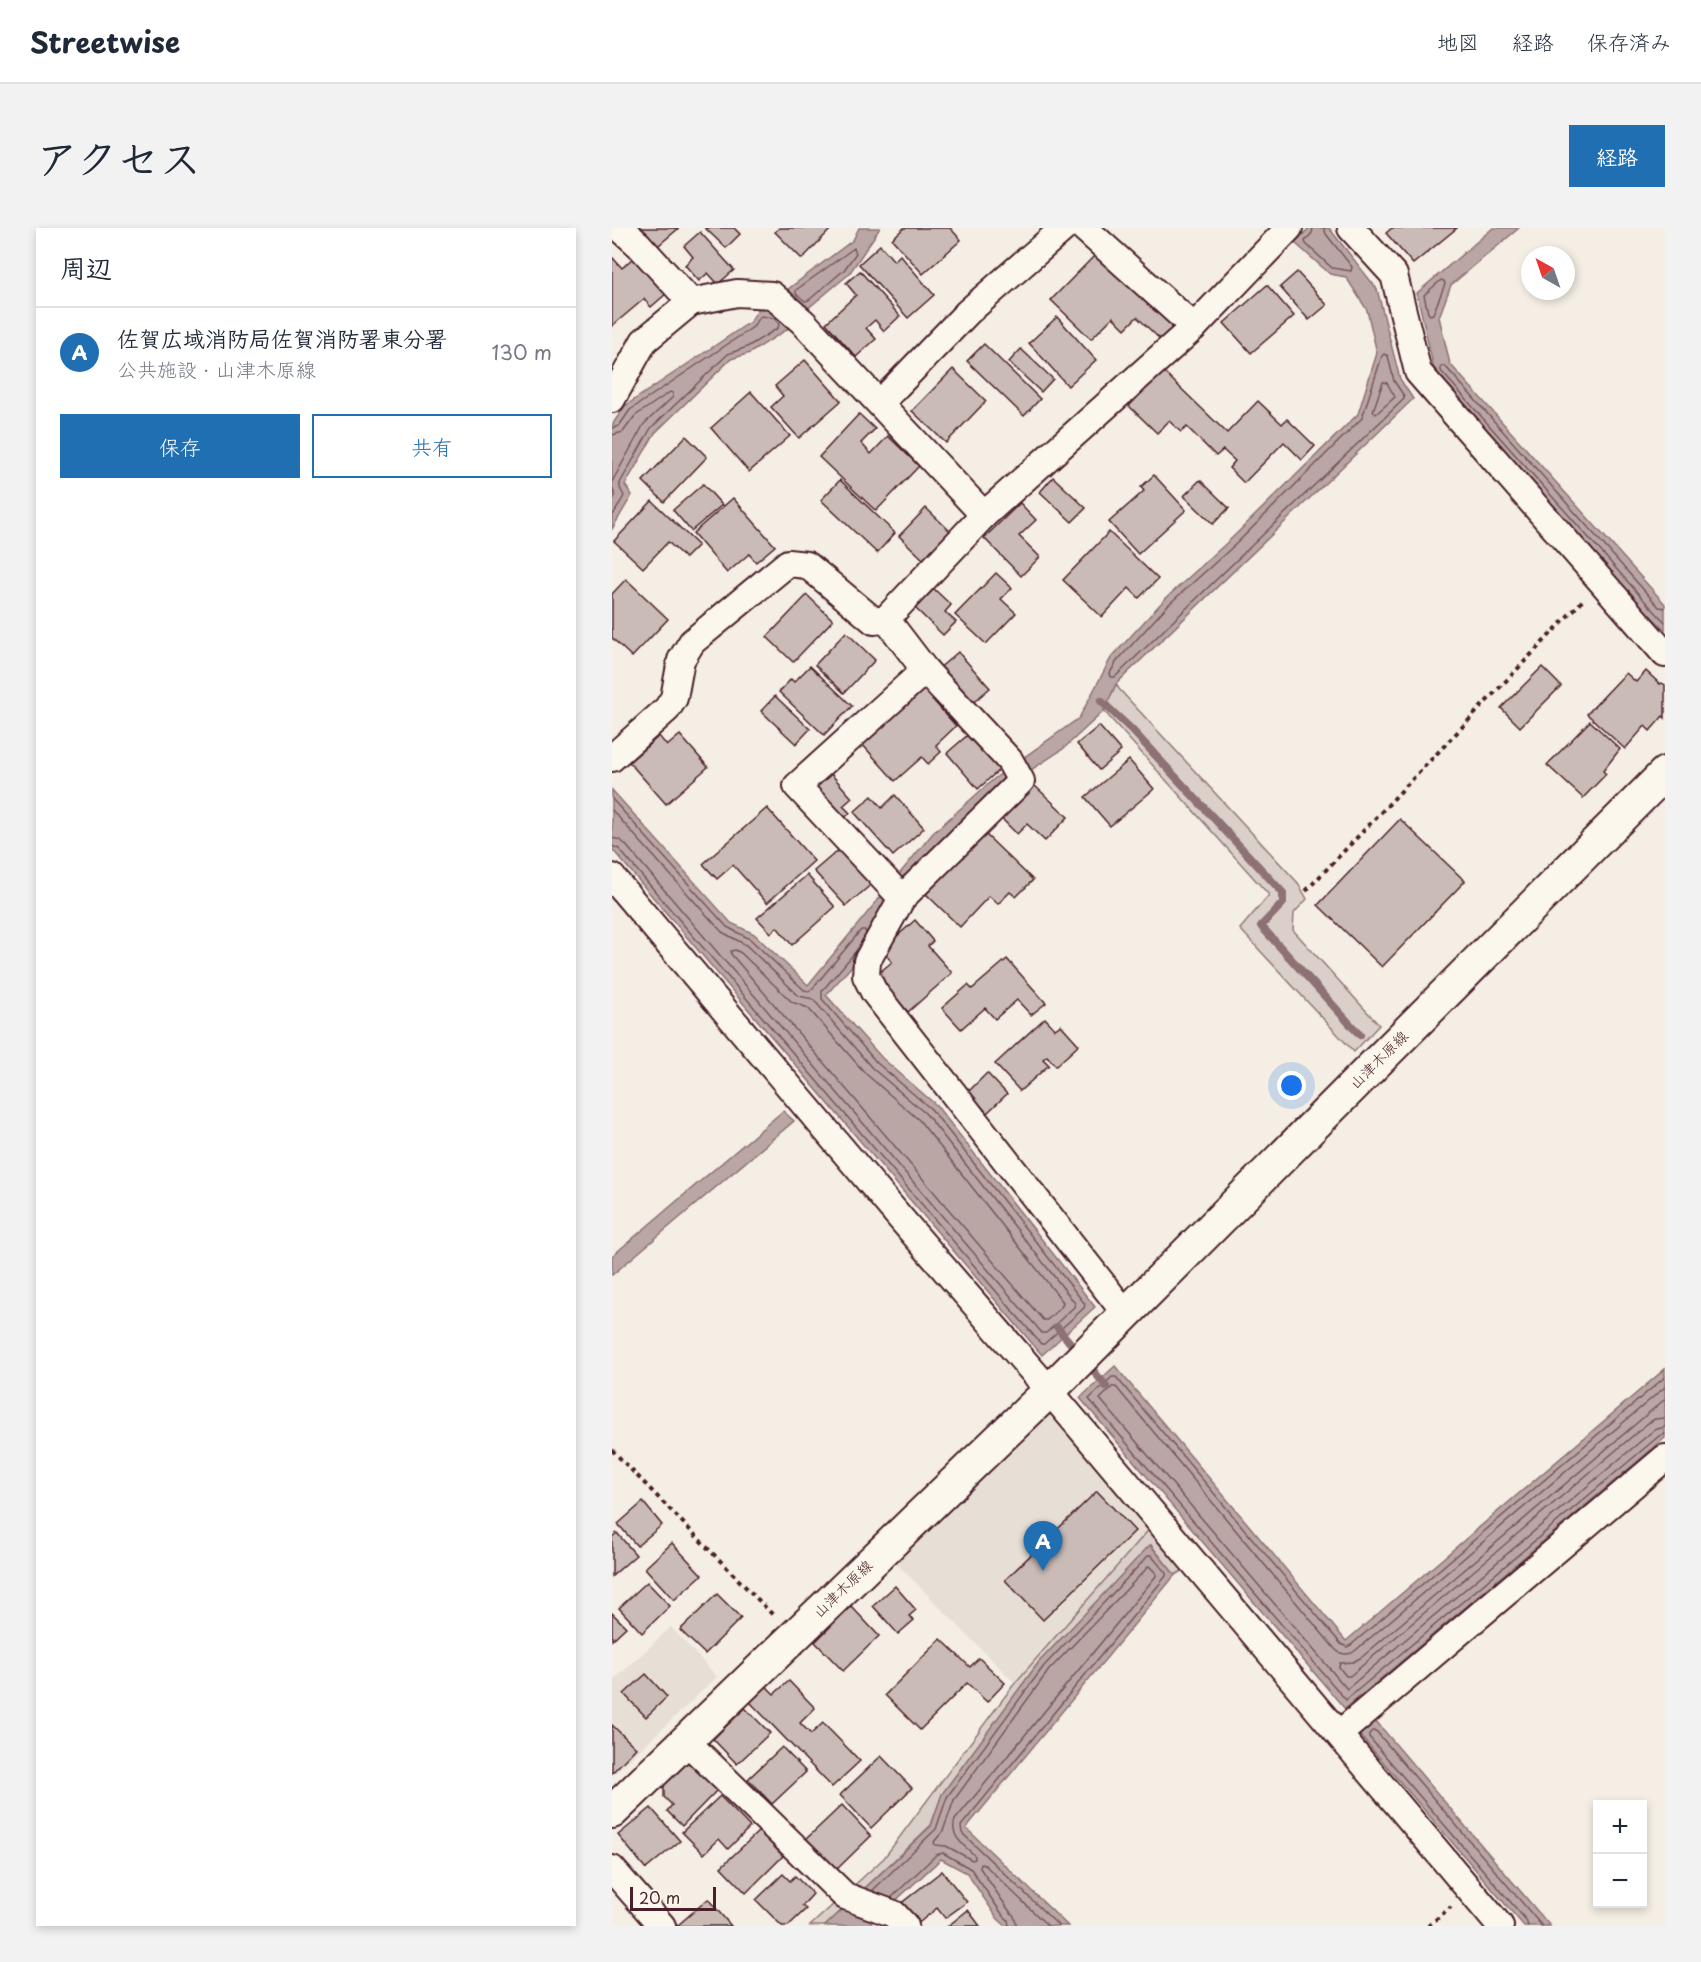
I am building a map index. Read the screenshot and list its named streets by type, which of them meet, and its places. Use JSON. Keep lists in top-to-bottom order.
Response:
{
  "streets": {
    "street": ["山津木原線"]
  },
  "scale_bar": "20 m",
  "north": "top left",
  "page": {
    "header": "Streetwise",
    "nav": ["地図", "経路", "保存済み"],
    "title": "アクセス",
    "buttons": [
      "経路",
      ["保存", "共有"]
    ],
    "heading": "周辺",
    "list": [
      {
        "mark": "A",
        "name": "佐賀広域消防局佐賀消防署東分署",
        "note": "公共施設 · 山津木原線",
        "value": "130 m"
      }
    ],
    "pins": "A",
    "map_buttons": ["+", "−"],
    "scale": "20 m"
  }
}
